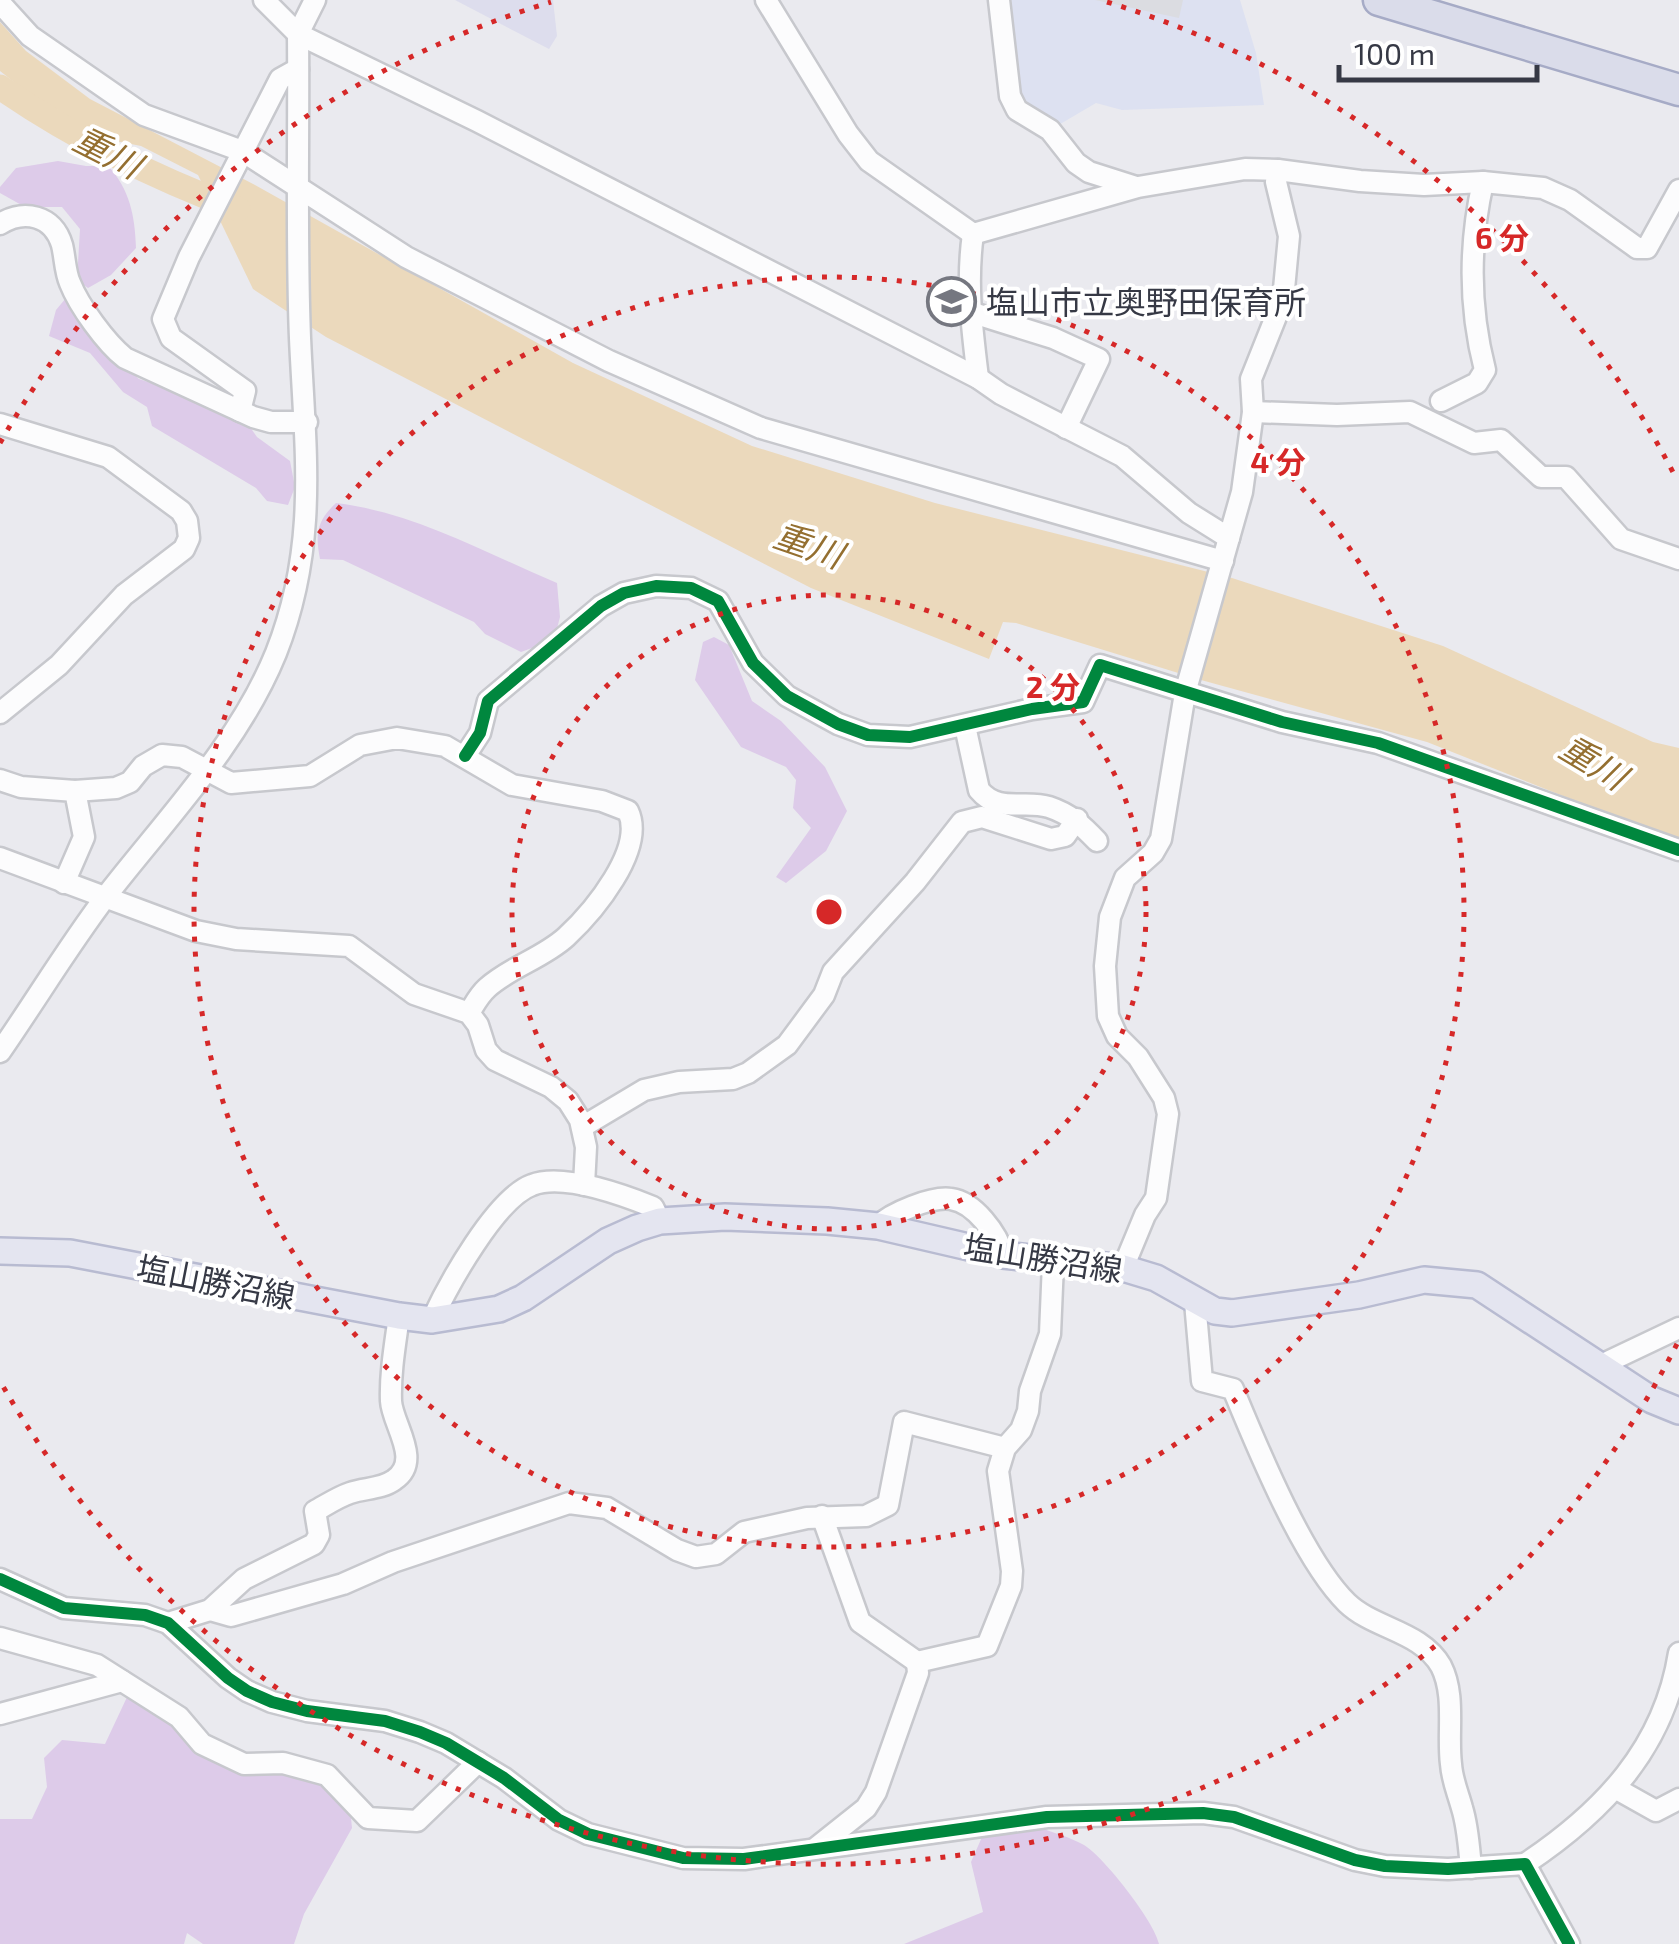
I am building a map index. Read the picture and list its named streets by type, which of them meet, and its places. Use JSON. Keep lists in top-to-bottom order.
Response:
{
  "streets": {
    "main road": ["塩山勝沼線"]
  },
  "water": ["重川"],
  "places": {
    "school or university": ["塩山市立奥野田保育所"]
  },
  "scale_bar": "100 m",
  "rings": ["6 分", "4 分", "2 分"]
}
